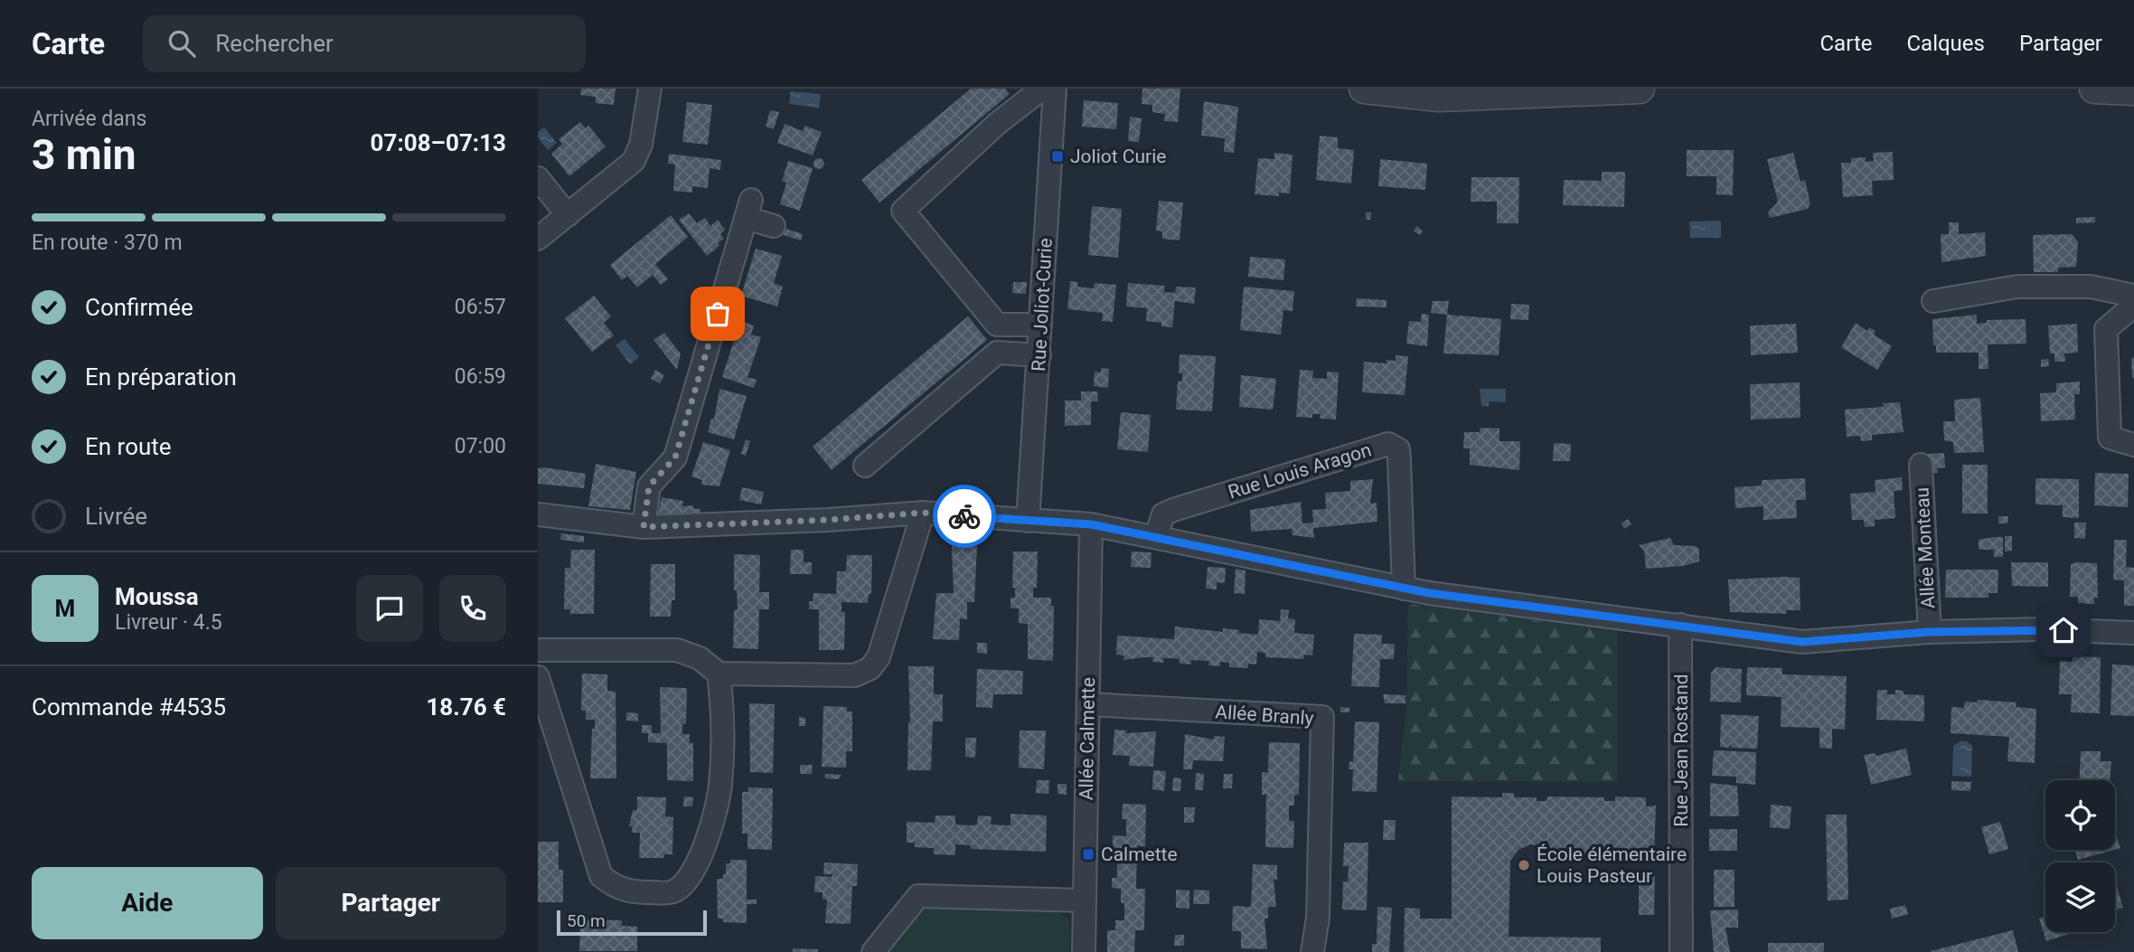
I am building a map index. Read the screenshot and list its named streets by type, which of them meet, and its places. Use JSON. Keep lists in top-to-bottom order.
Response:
{
  "streets": {
    "street": [
      "Rue Joliot-Curie",
      "Rue Louis Aragon",
      "Allée Monteau",
      "Allée Branly",
      "Allée Calmette",
      "Rue Jean Rostand"
    ]
  },
  "crossings": [
    ["Allée Branly", "Allée Calmette"]
  ],
  "places": {
    "transit": ["Joliot Curie", "Calmette"],
    "other": ["École élémentaire Louis Pasteur"]
  },
  "scale_bar": "50 m",
  "page": {
    "header": "Carte",
    "search": "Rechercher",
    "nav": ["Carte", "Calques", "Partager"],
    "heading": ["3 min", "Arrivée dans", "07:08–07:13"],
    "panel": [
      "Moussa",
      "Livreur · 4.5",
      "Commande #4535",
      "18.76 €"
    ],
    "bar": "En route · 370 m",
    "list": [
      ["Confirmée", "06:57"],
      ["En préparation", "06:59"],
      ["En route", "07:00"],
      "Livrée"
    ],
    "round": "M",
    "buttons": ["Aide", "Partager"],
    "scale": "50 m"
  }
}
